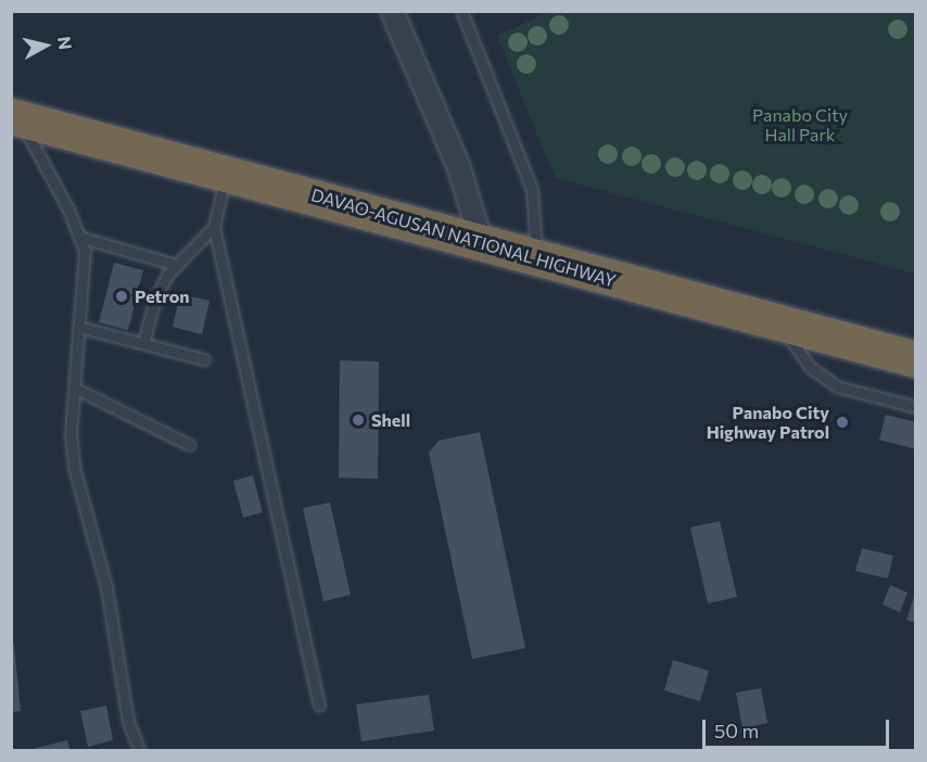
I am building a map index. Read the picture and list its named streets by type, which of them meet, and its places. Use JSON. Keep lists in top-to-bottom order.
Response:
{
  "streets": {
    "highway": ["DAVAO-AGUSAN NATIONAL HIGHWAY"]
  },
  "parks": ["Panabo City Hall Park"],
  "places": ["Petron", "Shell", "Panabo City Highway Patrol"],
  "scale_bar": "50 m",
  "north": "right"
}
